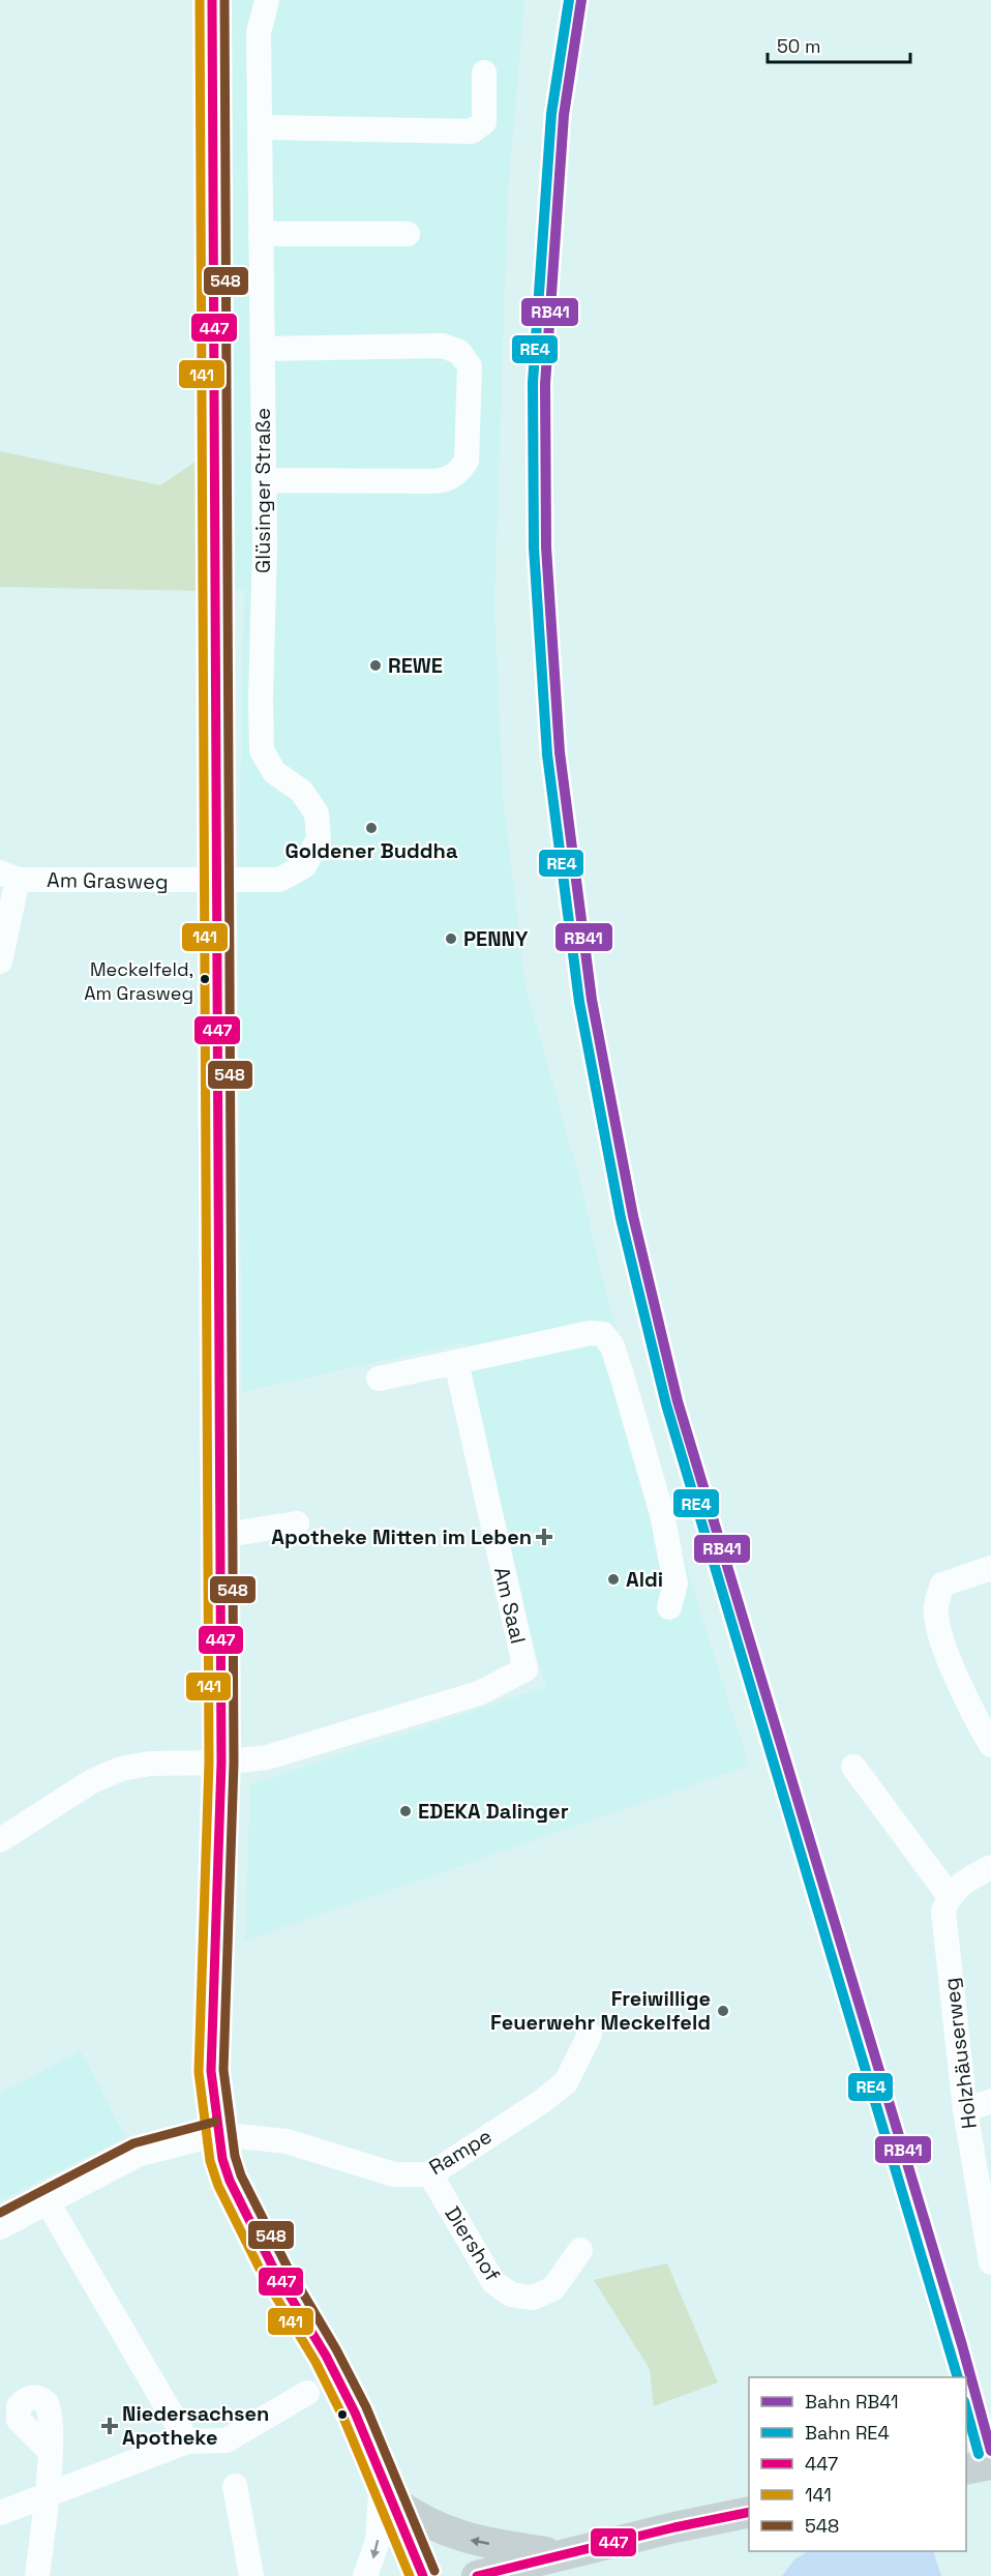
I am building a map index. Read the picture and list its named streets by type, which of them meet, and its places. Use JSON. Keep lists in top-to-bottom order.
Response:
{
  "streets": {
    "street": [
      "Glüsinger Straße",
      "Am Grasweg",
      "Am Saal",
      "Holzhäuserweg",
      "Rampe",
      "Diershof"
    ]
  },
  "crossings": [
    ["Glüsinger Straße", "Am Grasweg"],
    ["Rampe", "Diershof"]
  ],
  "places": {
    "other": [
      "REWE",
      "Goldener Buddha",
      "PENNY",
      "Meckelfeld, Am Grasweg",
      "Aldi",
      "EDEKA Dalinger",
      "Freiwillige Feuerwehr Meckelfeld"
    ],
    "health": ["Apotheke Mitten im Leben", "Niedersachsen Apotheke"]
  },
  "lines": [
    "rail line RB41",
    "rail line RE4",
    "transit line 447",
    "transit line 141",
    "transit line 548"
  ],
  "legend": [
    "Bahn RB41",
    "Bahn RE4",
    "447",
    "141",
    "548"
  ],
  "scale_bar": "50 m"
}
